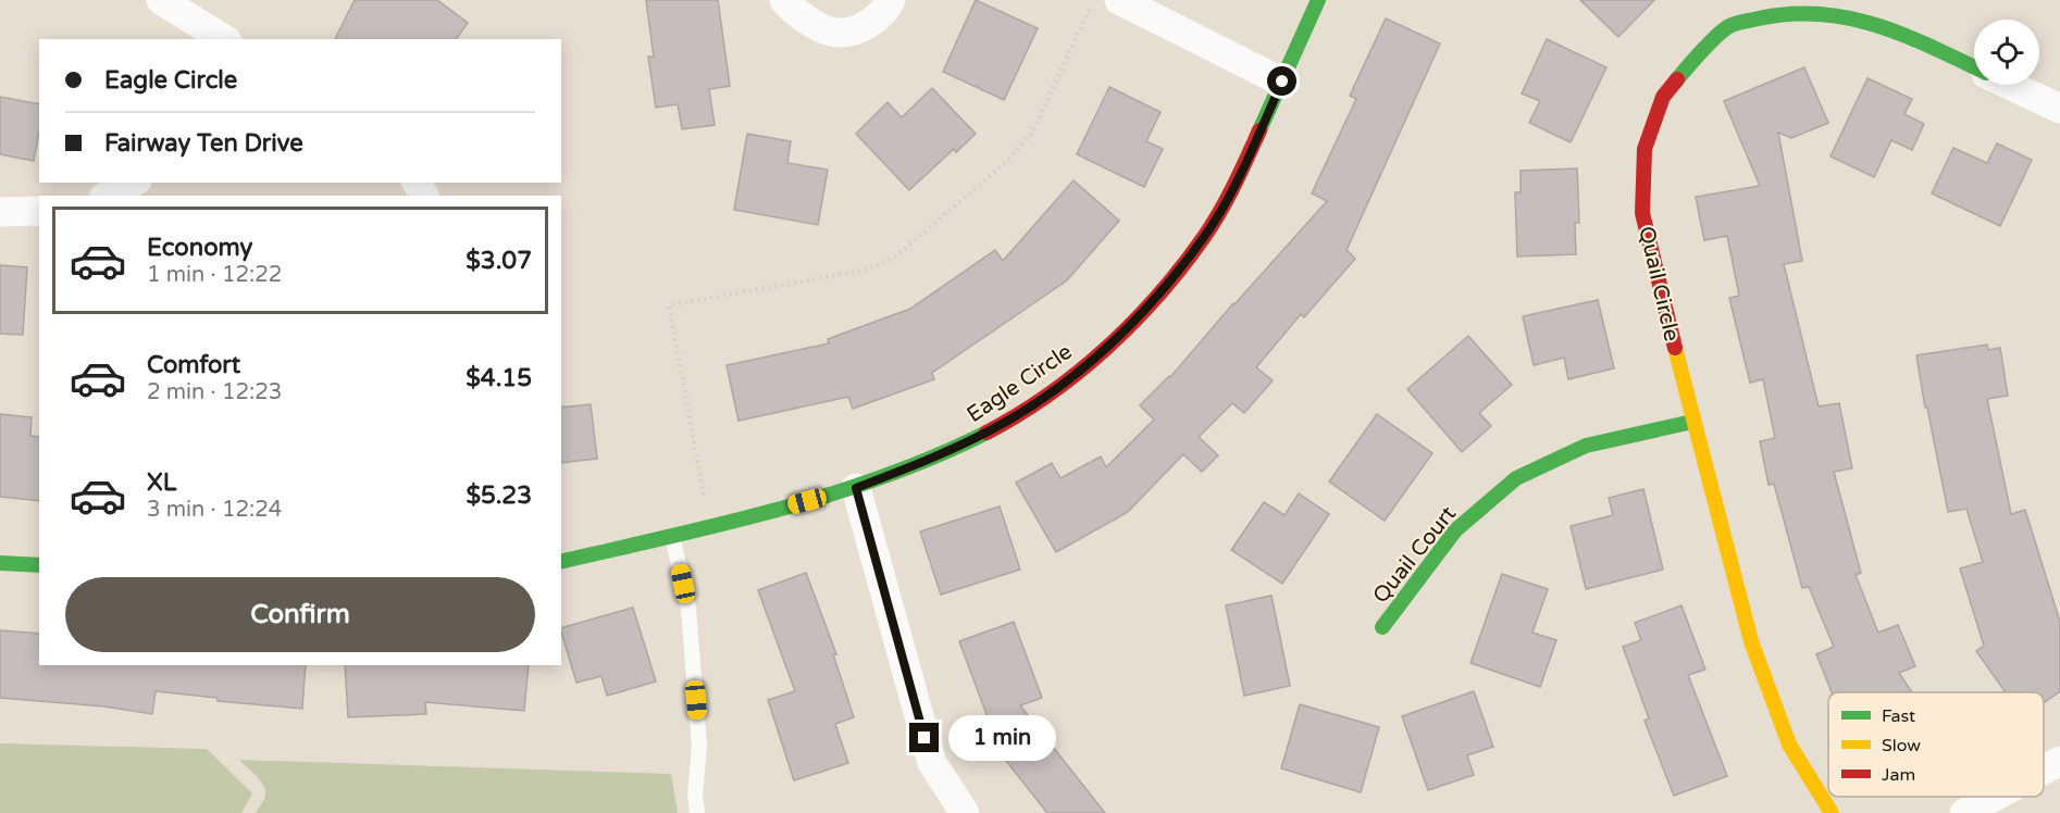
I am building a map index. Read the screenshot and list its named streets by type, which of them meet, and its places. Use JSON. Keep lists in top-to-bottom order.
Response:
{
  "streets": {
    "street": ["Quail Circle", "Eagle Circle", "Quail Court"]
  },
  "crossings": [
    ["Quail Circle", "Quail Court"]
  ],
  "legend": ["Fast", "Slow", "Jam"],
  "page": {
    "banner": ["Eagle Circle", "Fairway Ten Drive"],
    "list": [
      {
        "name": "Economy",
        "note": "1 min · 12:22",
        "value": "$3.07"
      },
      {
        "name": "Comfort",
        "note": "2 min · 12:23",
        "value": "$4.15"
      },
      {
        "name": "XL",
        "note": "3 min · 12:24",
        "value": "$5.23"
      }
    ],
    "buttons": "Confirm",
    "bubble": "1 min"
  }
}
